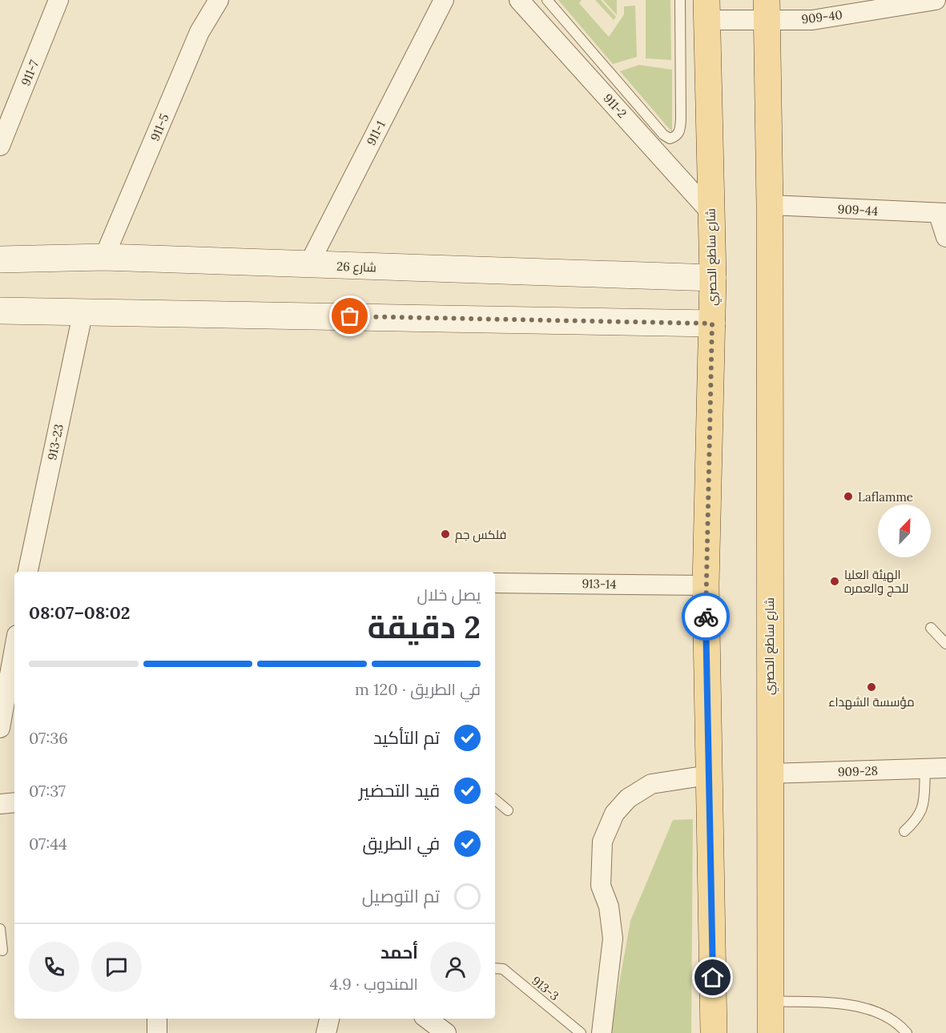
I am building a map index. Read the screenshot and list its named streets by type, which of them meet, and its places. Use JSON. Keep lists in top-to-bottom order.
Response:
{
  "streets": {
    "main road": ["شارع ساطع الحصري"],
    "street": [
      "909-40",
      "911-7",
      "911-2",
      "911-5",
      "911-1",
      "909-44",
      "شارع 26",
      "913-23",
      "913-14",
      "909-28"
    ],
    "lane": ["913-3"]
  },
  "crossings": [
    ["909-40", "شارع ساطع الحصري"],
    ["911-2", "شارع ساطع الحصري"],
    ["911-5", "شارع 26"],
    ["911-1", "شارع 26"],
    ["909-44", "شارع ساطع الحصري"],
    ["شارع ساطع الحصري", "شارع 26"],
    ["شارع ساطع الحصري", "913-14"],
    ["شارع ساطع الحصري", "909-28"]
  ],
  "places": [
    "Laflamme",
    "فلكس جم",
    "الهيئة العليا للحج والعمره",
    "مؤسسة الشهداء"
  ],
  "north": "top right",
  "page": {
    "heading": ["2 دقيقة", "يصل خلال", "08:02–08:07"],
    "panel": ["أحمد", "المندوب · 4.9"],
    "bar": "في الطريق · 120 m",
    "list": [
      ["تم التأكيد", "07:36"],
      ["قيد التحضير", "07:37"],
      ["في الطريق", "07:44"],
      "تم التوصيل"
    ]
  }
}
